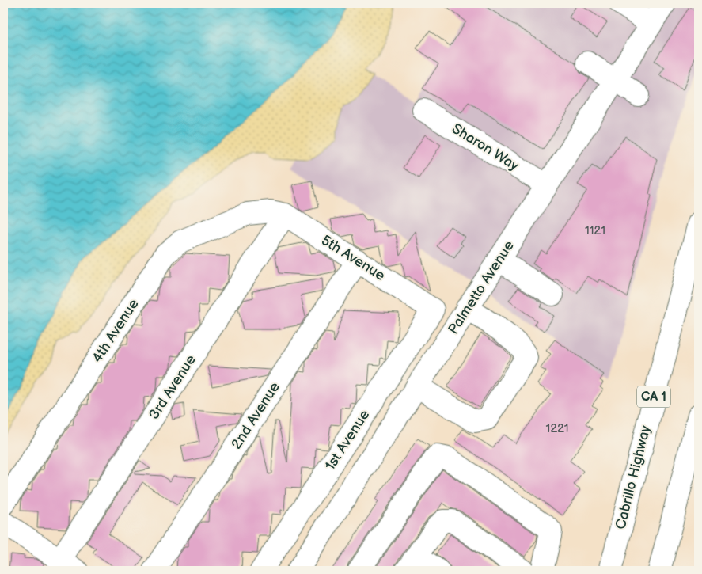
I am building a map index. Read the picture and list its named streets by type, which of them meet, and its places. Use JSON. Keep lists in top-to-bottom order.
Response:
{
  "streets": {
    "main road": [
      "Sharon Way",
      "5th Avenue",
      "Palmetto Avenue",
      "4th Avenue",
      "3rd Avenue",
      "CA 1",
      "2nd Avenue",
      "1st Avenue",
      "Cabrillo Highway"
    ]
  },
  "crossings": [
    ["Sharon Way", "Palmetto Avenue"],
    ["5th Avenue", "4th Avenue"],
    ["5th Avenue", "3rd Avenue"],
    ["5th Avenue", "2nd Avenue"],
    ["5th Avenue", "1st Avenue"],
    ["4th Avenue", "3rd Avenue"]
  ],
  "house_numbers": ["1121", "1221"]
}
